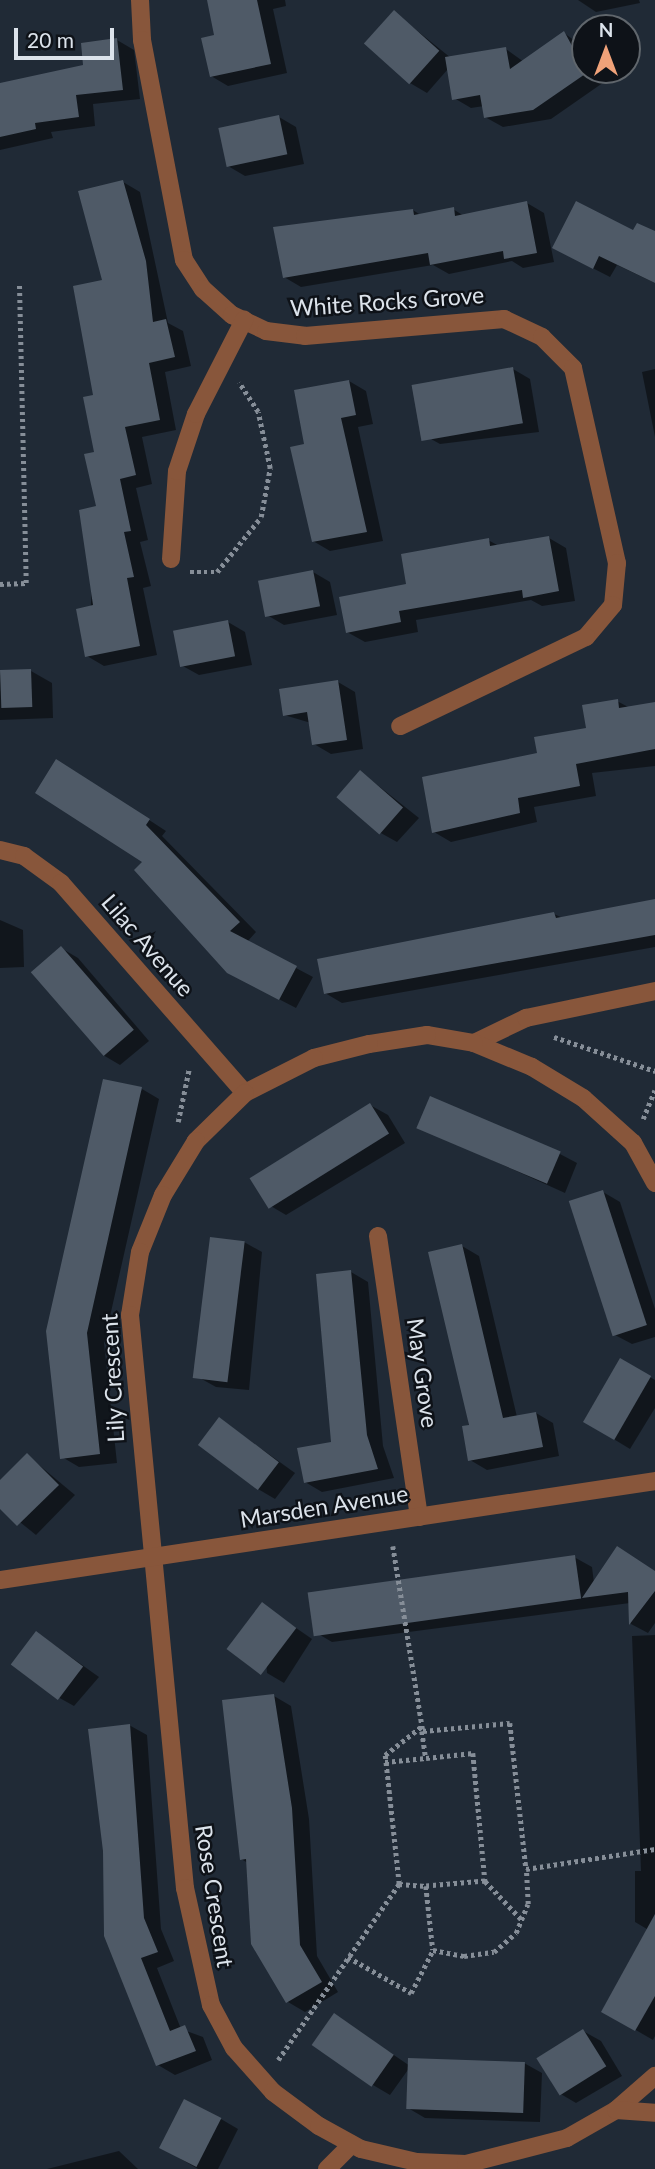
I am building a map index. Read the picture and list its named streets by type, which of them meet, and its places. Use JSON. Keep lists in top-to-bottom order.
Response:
{
  "streets": {
    "street": [
      "White Rocks Grove",
      "Lilac Avenue",
      "May Grove",
      "Lily Crescent",
      "Marsden Avenue",
      "Rose Crescent"
    ]
  },
  "crossings": [
    ["Lilac Avenue", "Lily Crescent"],
    ["May Grove", "Marsden Avenue"],
    ["Lily Crescent", "Marsden Avenue"],
    ["Lily Crescent", "Rose Crescent"],
    ["Marsden Avenue", "Rose Crescent"]
  ],
  "scale_bar": "20 m",
  "north": "top"
}
